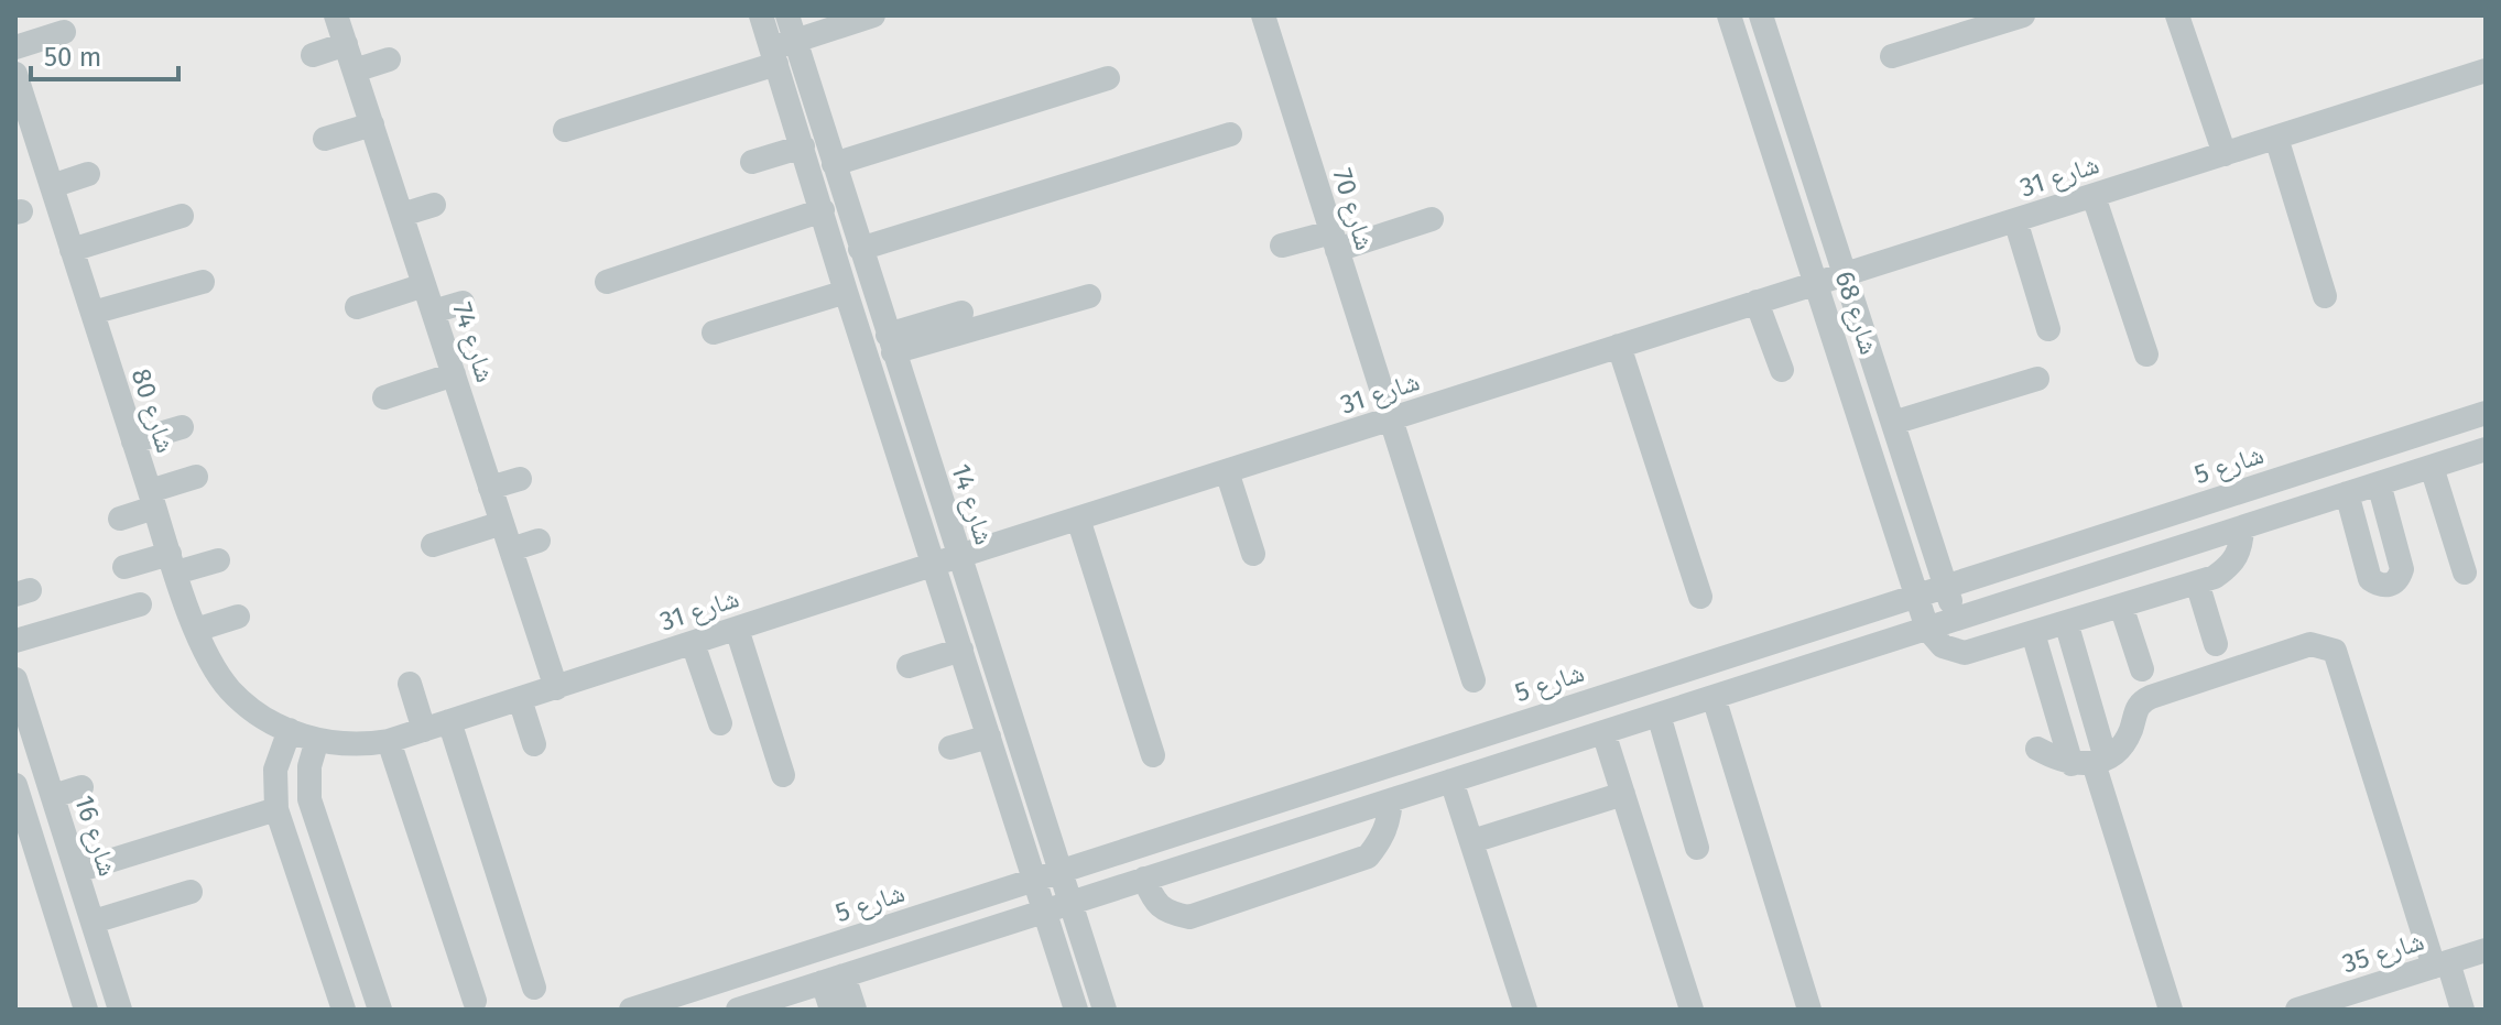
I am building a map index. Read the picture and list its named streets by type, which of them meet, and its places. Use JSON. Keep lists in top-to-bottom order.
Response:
{
  "streets": {
    "street": [
      "شارع 31",
      "شارع 70",
      "شارع 68",
      "شارع 74",
      "شارع 80",
      "شارع 5",
      "شارع 14",
      "شارع 16",
      "شارع 35"
    ]
  },
  "crossings": [
    ["شارع 31", "شارع 70"],
    ["شارع 31", "شارع 68"],
    ["شارع 31", "شارع 74"],
    ["شارع 31", "شارع 80"],
    ["شارع 31", "شارع 14"],
    ["شارع 68", "شارع 5"],
    ["شارع 5", "شارع 14"]
  ],
  "scale_bar": "50 m"
}
